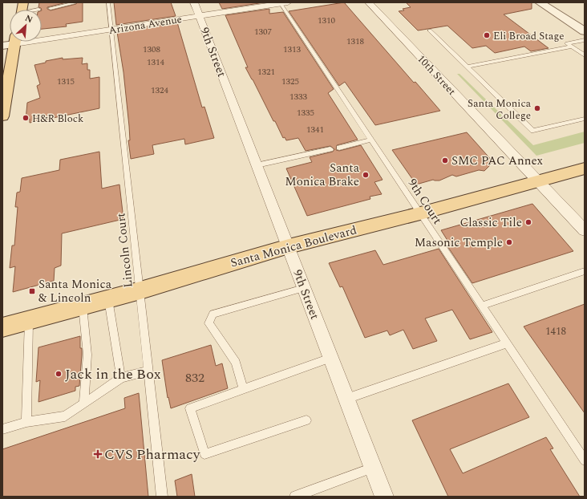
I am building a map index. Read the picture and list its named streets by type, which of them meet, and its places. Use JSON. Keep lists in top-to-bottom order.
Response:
{
  "streets": {
    "main road": ["Santa Monica Boulevard"],
    "street": ["Arizona Avenue", "9th Street", "10th Street"],
    "lane": ["9th Court", "Lincoln Court"]
  },
  "crossings": [
    ["Arizona Avenue", "9th Street"],
    ["Arizona Avenue", "9th Court"],
    ["Arizona Avenue", "Lincoln Court"],
    ["9th Street", "Santa Monica Boulevard"],
    ["10th Street", "Santa Monica Boulevard"],
    ["9th Court", "Santa Monica Boulevard"],
    ["Santa Monica Boulevard", "Lincoln Court"]
  ],
  "places": {
    "other": [
      "Eli Broad Stage",
      "Santa Monica College",
      "H&R Block",
      "SMC PAC Annex",
      "Santa Monica Brake",
      "Classic Tile",
      "Masonic Temple",
      "Jack in the Box"
    ],
    "transit": ["Santa Monica & Lincoln"],
    "health": ["CVS Pharmacy"]
  },
  "house_numbers": [
    "1310",
    "1307",
    "1318",
    "1308",
    "1313",
    "1314",
    "1321",
    "1315",
    "1325",
    "1324",
    "1333",
    "1335",
    "1341",
    "1418",
    "832"
  ],
  "north": "top right"
}
